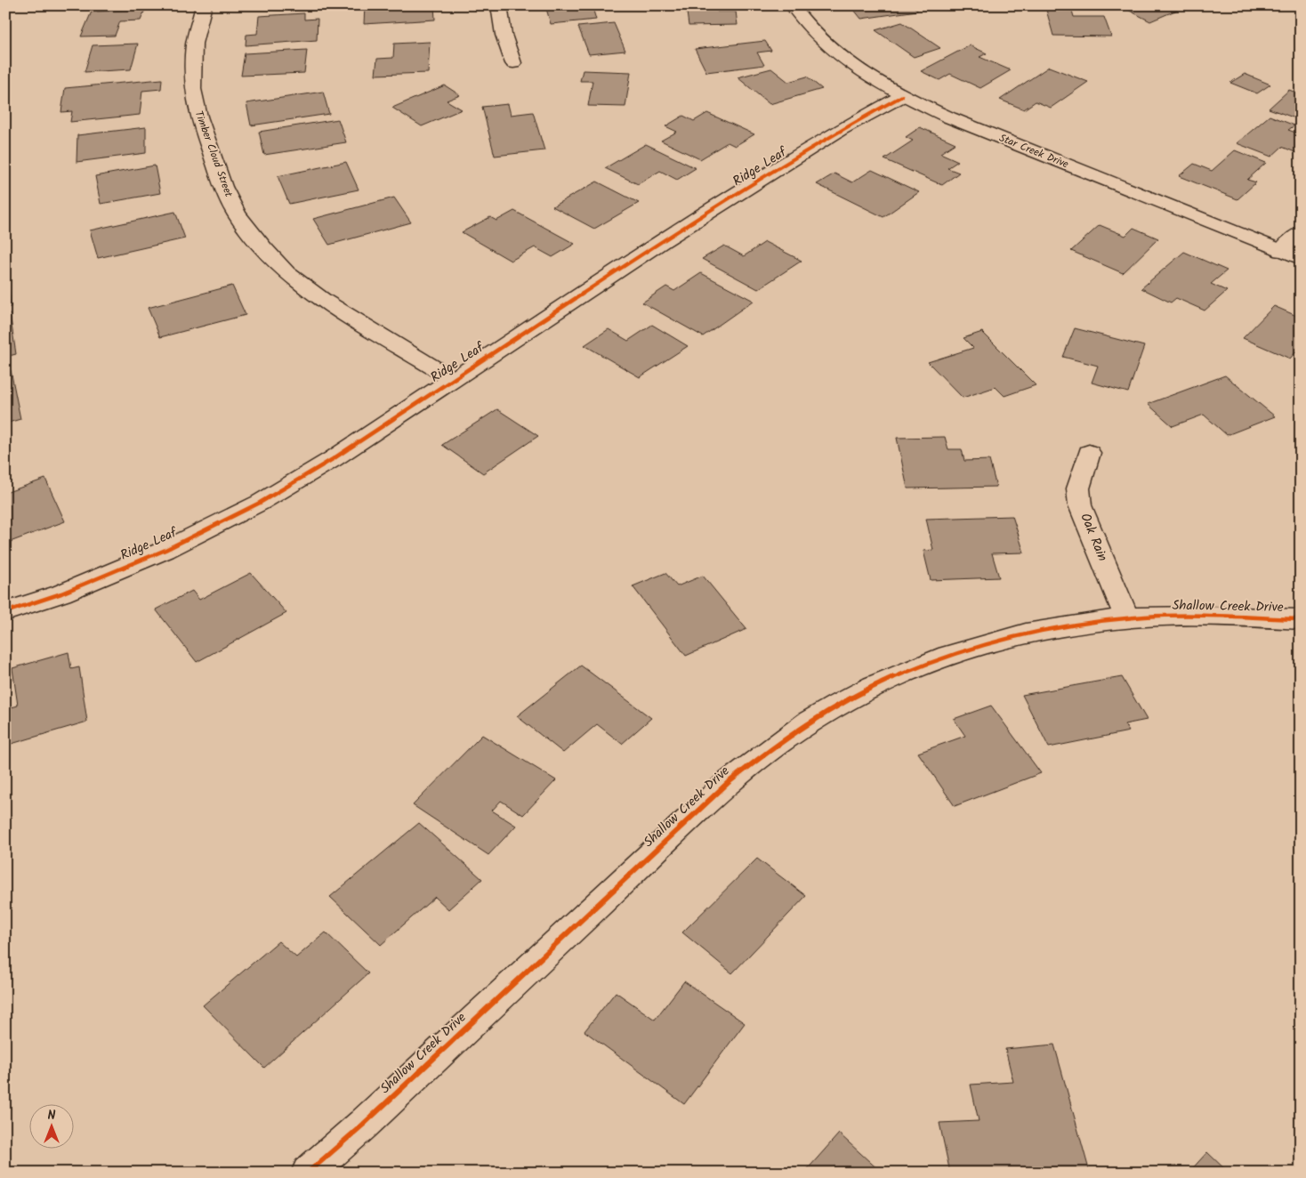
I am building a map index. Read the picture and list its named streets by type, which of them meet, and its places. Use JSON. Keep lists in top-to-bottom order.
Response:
{
  "streets": {
    "street": [
      "Star Creek Drive",
      "Timber Cloud Street",
      "Ridge Leaf",
      "Oak Rain",
      "Shallow Creek Drive"
    ]
  },
  "crossings": [
    ["Star Creek Drive", "Ridge Leaf"],
    ["Timber Cloud Street", "Ridge Leaf"],
    ["Oak Rain", "Shallow Creek Drive"]
  ],
  "north": "top"
}
